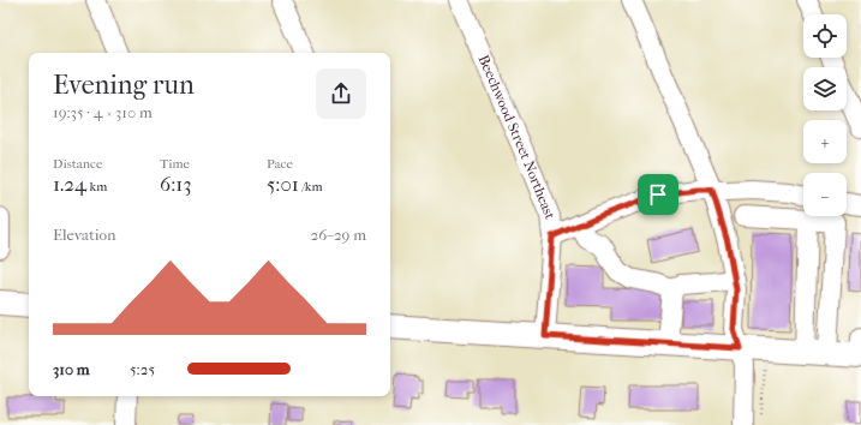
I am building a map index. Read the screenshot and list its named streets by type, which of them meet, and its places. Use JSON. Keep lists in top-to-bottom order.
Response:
{
  "streets": {
    "street": ["Beechwood Street Northeast"]
  },
  "page": {
    "map_buttons": ["+", "−"],
    "heading": ["Evening run", "19:35 · 4 × 310 m"],
    "stats": [
      ["Distance", "1.24 km"],
      ["Time", "6:13"],
      ["Pace", "5:01 /km"]
    ],
    "chart": ["Elevation", "26–29 m"],
    "list": [
      {
        "name": "310 m",
        "note": "5:25"
      }
    ]
  }
}
